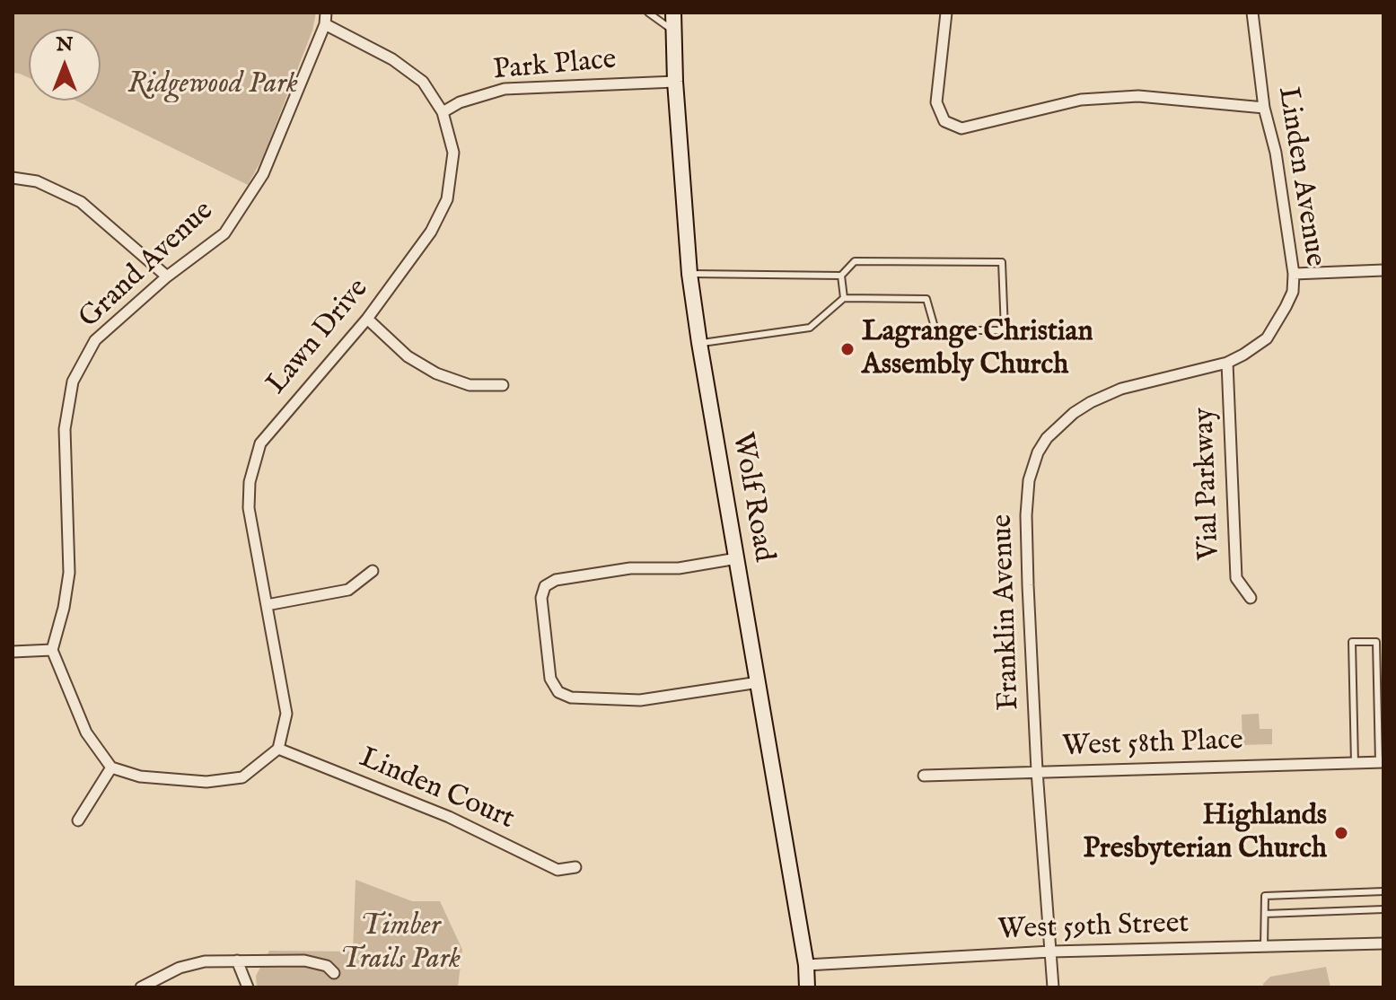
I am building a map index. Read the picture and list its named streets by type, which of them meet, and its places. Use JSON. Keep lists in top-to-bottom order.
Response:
{
  "streets": {
    "main road": ["Wolf Road"],
    "street": [
      "Park Place",
      "Linden Avenue",
      "Grand Avenue",
      "Lawn Drive",
      "Vial Parkway",
      "Franklin Avenue",
      "West 58th Place",
      "Linden Court",
      "West 59th Street"
    ]
  },
  "crossings": [
    ["Park Place", "Lawn Drive"],
    ["Park Place", "Wolf Road"],
    ["Linden Avenue", "Vial Parkway"],
    ["Linden Avenue", "Franklin Avenue"],
    ["Grand Avenue", "Lawn Drive"],
    ["Lawn Drive", "Linden Court"],
    ["Vial Parkway", "Franklin Avenue"],
    ["Wolf Road", "West 59th Street"],
    ["Franklin Avenue", "West 58th Place"],
    ["Franklin Avenue", "West 59th Street"]
  ],
  "parks": ["Ridgewood Park", "Timber Trails Park"],
  "places": ["Lagrange Christian Assembly Church", "Highlands Presbyterian Church"],
  "north": "top"
}
